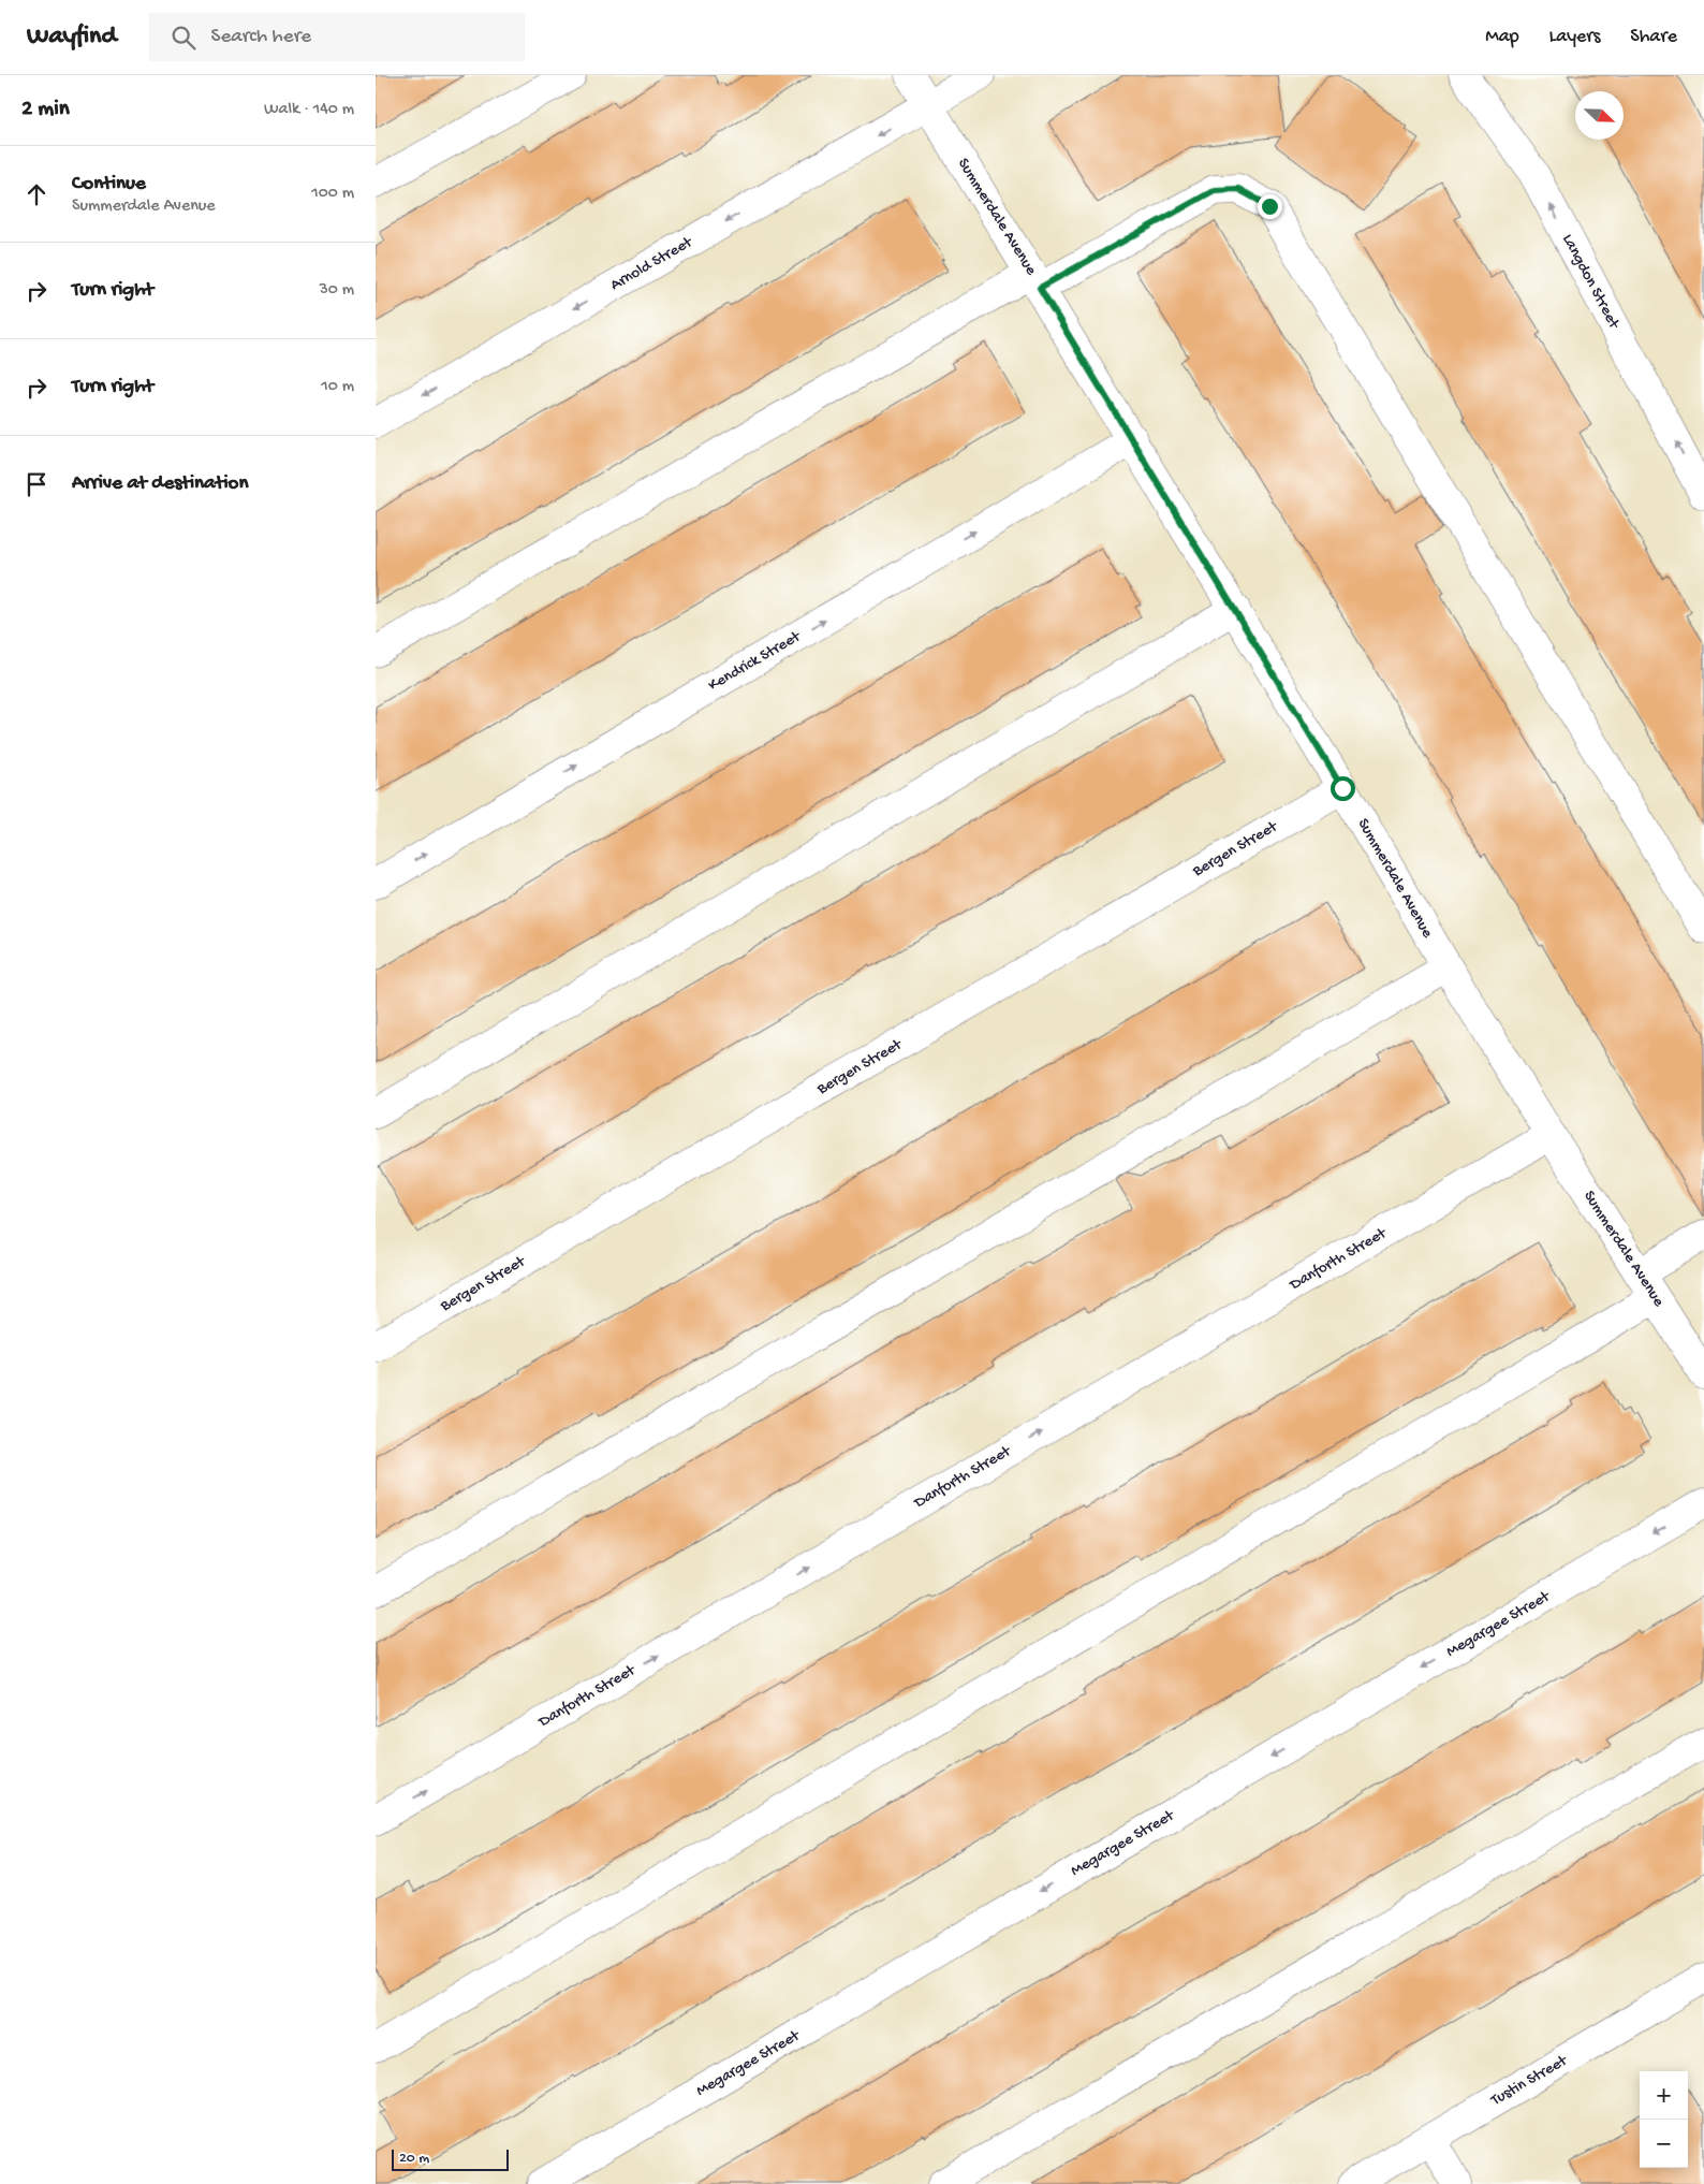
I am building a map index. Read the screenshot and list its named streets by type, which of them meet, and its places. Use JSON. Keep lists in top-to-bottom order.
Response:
{
  "streets": {
    "street": [
      "Summerdale Avenue",
      "Arnold Street",
      "Langdon Street",
      "Kendrick Street",
      "Bergen Street",
      "Danforth Street",
      "Megargee Street",
      "Tustin Street"
    ]
  },
  "crossings": [
    ["Summerdale Avenue", "Arnold Street"],
    ["Summerdale Avenue", "Kendrick Street"],
    ["Summerdale Avenue", "Bergen Street"],
    ["Summerdale Avenue", "Danforth Street"]
  ],
  "one_way": ["Langdon Street"],
  "scale_bar": "20 m",
  "north": "bottom right",
  "page": {
    "header": "Wayfind",
    "search": "Search here",
    "nav": ["Map", "Layers", "Share"],
    "heading": ["2 min", "Walk · 140 m"],
    "list": [
      ["Continue", "Summerdale Avenue", "100 m"],
      ["Turn right", "30 m"],
      ["Turn right", "10 m"],
      "Arrive at destination"
    ],
    "map_buttons": ["+", "−"],
    "scale": "20 m"
  }
}
